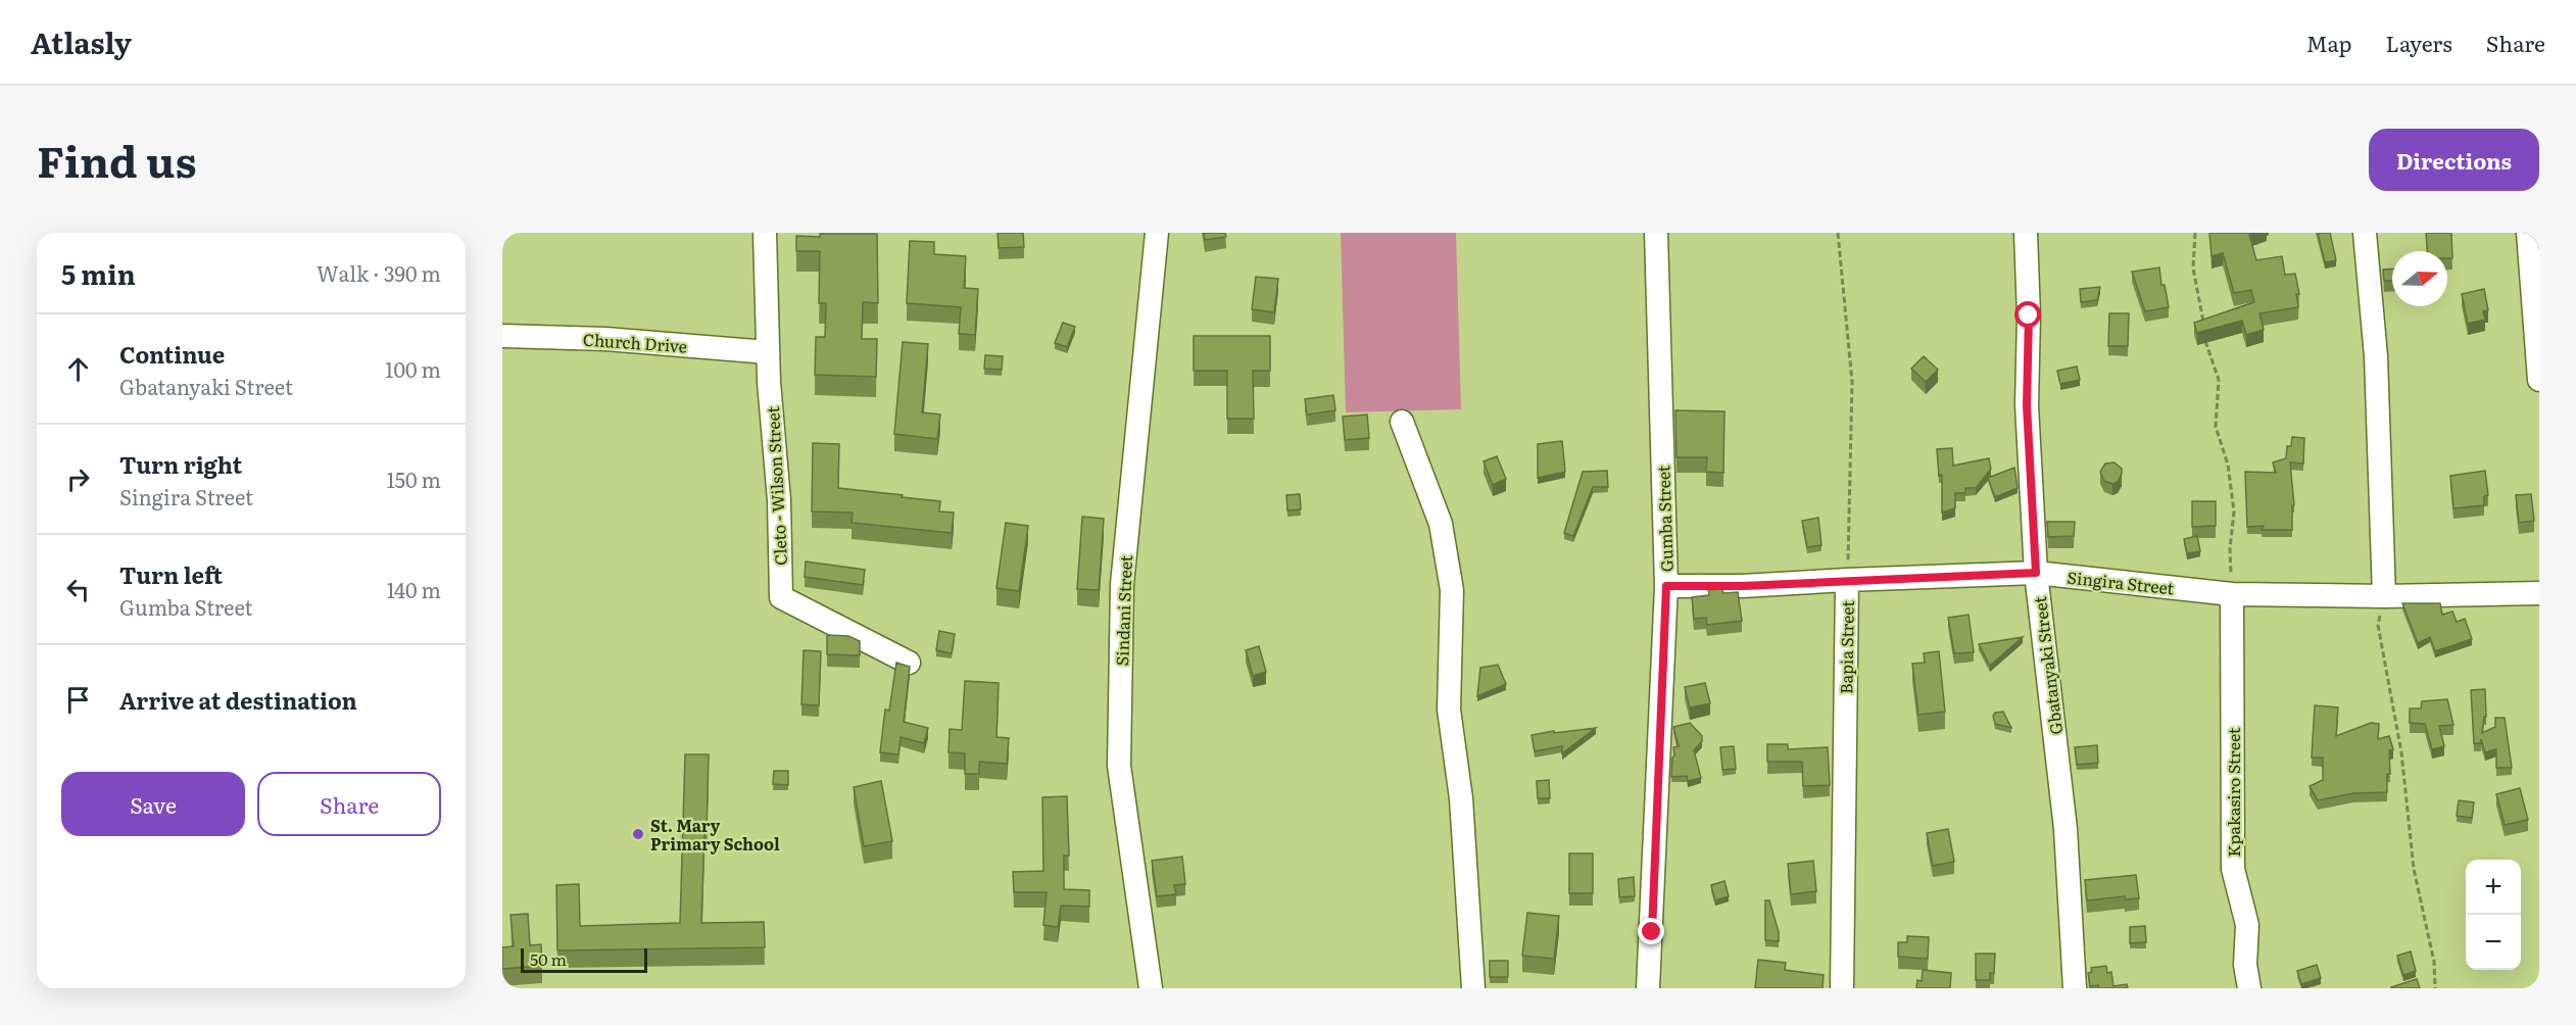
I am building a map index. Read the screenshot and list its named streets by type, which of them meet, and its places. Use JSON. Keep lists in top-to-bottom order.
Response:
{
  "streets": {
    "street": [
      "Church Drive",
      "Cleto - Wilson Street",
      "Gumba Street",
      "Singira Street",
      "Sindani Street",
      "Bapia Street",
      "Gbatanyaki Street",
      "Kpakasiro Street"
    ]
  },
  "crossings": [
    ["Church Drive", "Cleto - Wilson Street"],
    ["Gumba Street", "Singira Street"],
    ["Singira Street", "Bapia Street"],
    ["Singira Street", "Gbatanyaki Street"],
    ["Singira Street", "Kpakasiro Street"]
  ],
  "places": ["St. Mary Primary School"],
  "scale_bar": "50 m",
  "north": "right",
  "page": {
    "header": "Atlasly",
    "nav": ["Map", "Layers", "Share"],
    "title": "Find us",
    "buttons": [
      "Directions",
      ["Save", "Share"]
    ],
    "heading": ["5 min", "Walk · 390 m"],
    "list": [
      ["Continue", "Gbatanyaki Street", "100 m"],
      ["Turn right", "Singira Street", "150 m"],
      ["Turn left", "Gumba Street", "140 m"],
      "Arrive at destination"
    ],
    "map_buttons": ["+", "−"],
    "scale": "50 m"
  }
}
